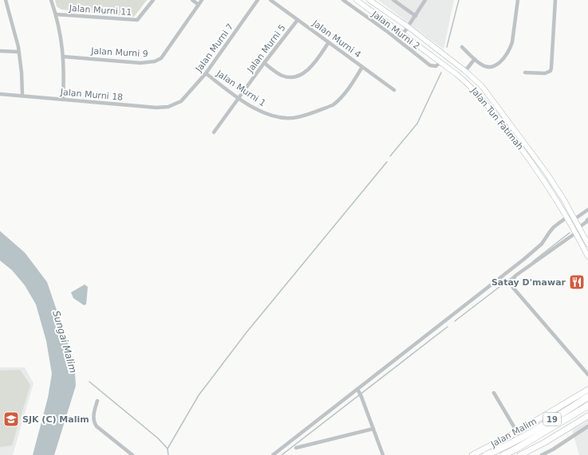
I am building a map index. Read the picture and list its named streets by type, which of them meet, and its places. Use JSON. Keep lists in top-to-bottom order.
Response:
{
  "streets": {
    "highway": ["19"],
    "main road": ["Jalan Tun Fatimah", "Jalan Malim"],
    "street": [
      "Jalan Murni 11",
      "Jalan Murni 2",
      "Jalan Murni 4",
      "Jalan Murni 7",
      "Jalan Murni 5",
      "Jalan Murni 9",
      "Jalan Murni 1",
      "Jalan Murni 18"
    ]
  },
  "crossings": [
    ["Jalan Murni 2", "Jalan Tun Fatimah"],
    ["Jalan Murni 4", "Jalan Murni 5"],
    ["Jalan Murni 4", "Jalan Murni 1"],
    ["Jalan Murni 7", "Jalan Murni 1"],
    ["Jalan Murni 7", "Jalan Murni 18"],
    ["Jalan Murni 5", "Jalan Murni 1"]
  ],
  "water": ["Sungai Malim"],
  "places": {
    "restaurant": ["Satay D'mawar"],
    "school or university": ["SJK (C) Malim"]
  }
}
